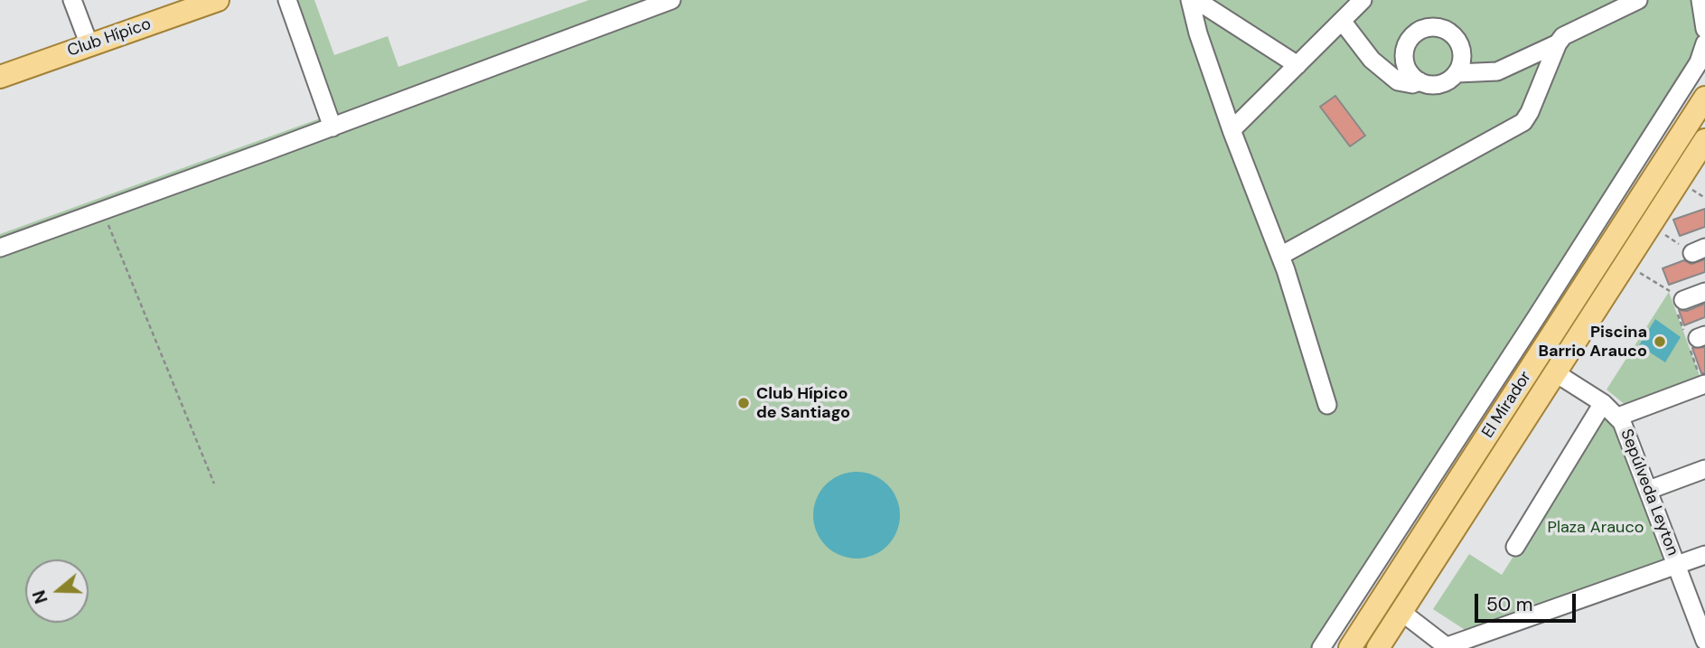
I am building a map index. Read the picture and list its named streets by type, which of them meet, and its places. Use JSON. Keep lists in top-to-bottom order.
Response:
{
  "streets": {
    "main road": ["Club Hípico", "El Mirador"],
    "street": ["Sepúlveda Leyton"]
  },
  "crossings": [
    ["El Mirador", "Sepúlveda Leyton"]
  ],
  "parks": ["Plaza Arauco"],
  "places": ["Piscina Barrio Arauco", "Club Hípico de Santiago"],
  "scale_bar": "50 m",
  "north": "left"
}
